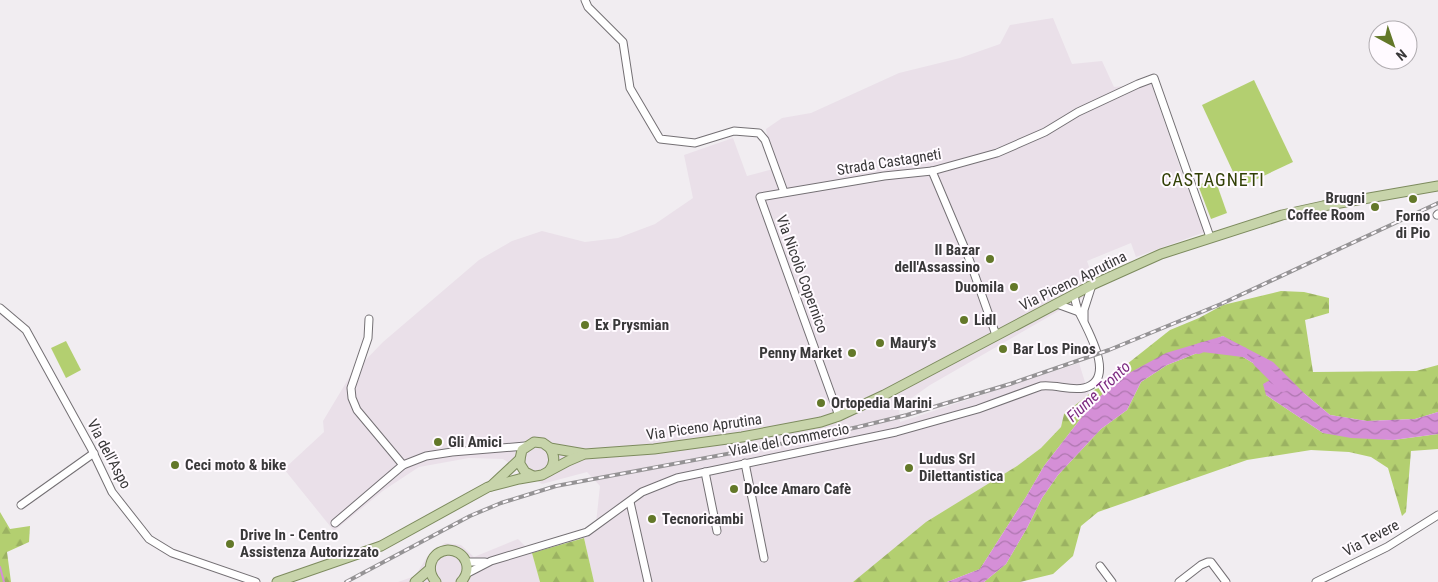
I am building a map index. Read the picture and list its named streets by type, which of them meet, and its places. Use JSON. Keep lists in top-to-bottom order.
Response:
{
  "streets": {
    "main road": ["Via Piceno Aprutina", "Viale del Commercio"],
    "street": [
      "Strada Castagneti",
      "Via Nicolò Copernico",
      "Via dell'Aspo",
      "Via Tevere"
    ]
  },
  "crossings": [
    ["Strada Castagneti", "Via Nicolò Copernico"],
    ["Strada Castagneti", "Via Piceno Aprutina"],
    ["Via Nicolò Copernico", "Via Piceno Aprutina"],
    ["Via Piceno Aprutina", "Viale del Commercio"]
  ],
  "districts": ["CASTAGNETI"],
  "water": ["Fiume Tronto"],
  "places": [
    "Forno di Pio",
    "Brugni Coffee Room",
    "Il Bazar dell'Assassino",
    "Duomila",
    "Lidl",
    "Ex Prysmian",
    "Maury's",
    "Bar Los Pinos",
    "Penny Market",
    "Ortopedia Marini",
    "Gli Amici",
    "Ceci moto & bike",
    "Ludus Srl Dilettantistica",
    "Dolce Amaro Cafè",
    "Tecnoricambi",
    "Drive In - Centro Assistenza Autorizzato"
  ],
  "north": "bottom right"
}
